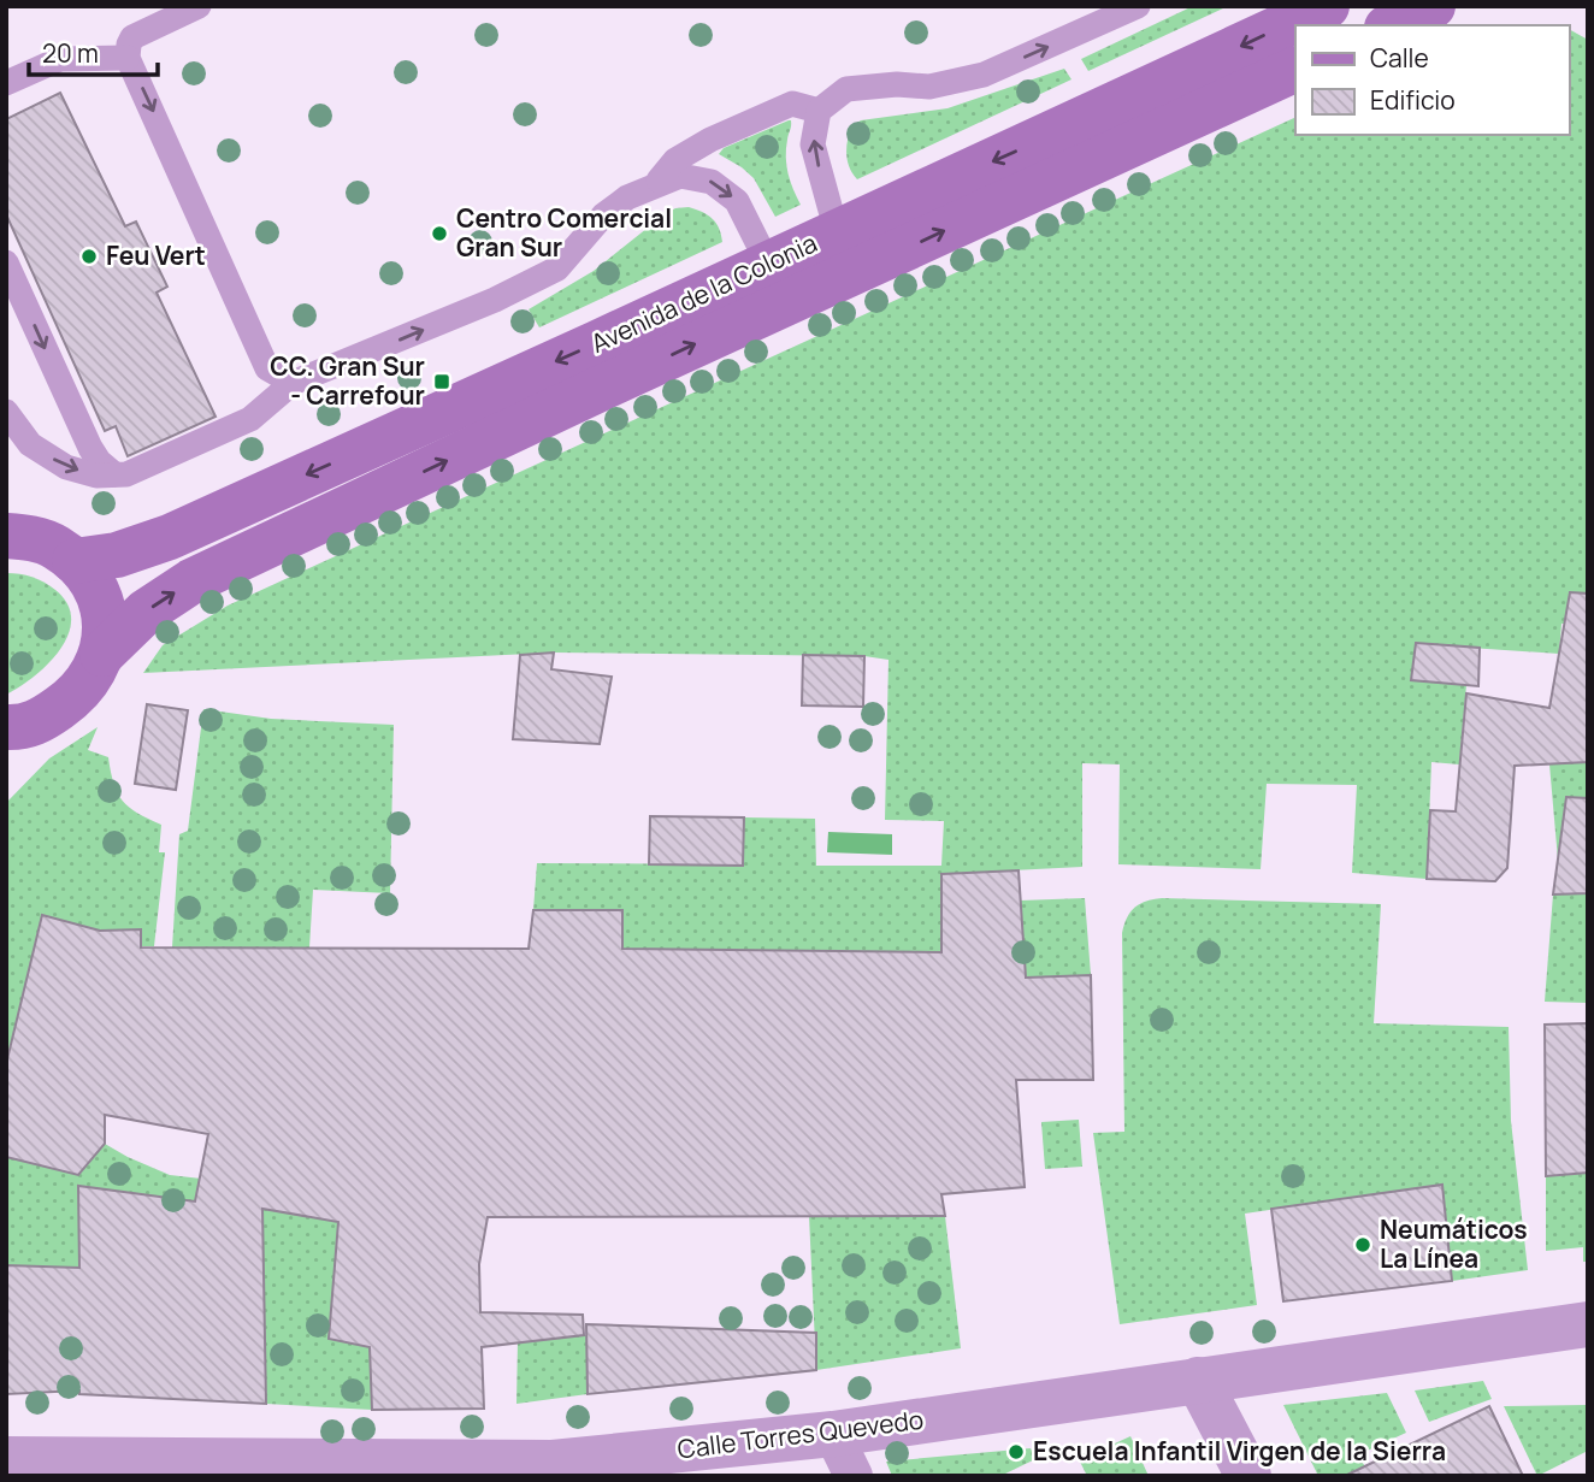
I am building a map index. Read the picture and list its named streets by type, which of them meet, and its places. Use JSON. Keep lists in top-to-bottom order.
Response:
{
  "streets": {
    "main road": ["Avenida de la Colonia"],
    "street": ["Calle Torres Quevedo"]
  },
  "places": {
    "other": [
      "Centro Comercial Gran Sur",
      "Feu Vert",
      "Neumáticos La Línea",
      "Escuela Infantil Virgen de la Sierra"
    ],
    "transit": ["CC. Gran Sur - Carrefour"]
  },
  "legend": ["Calle", "Edificio"],
  "scale_bar": "20 m"
}
